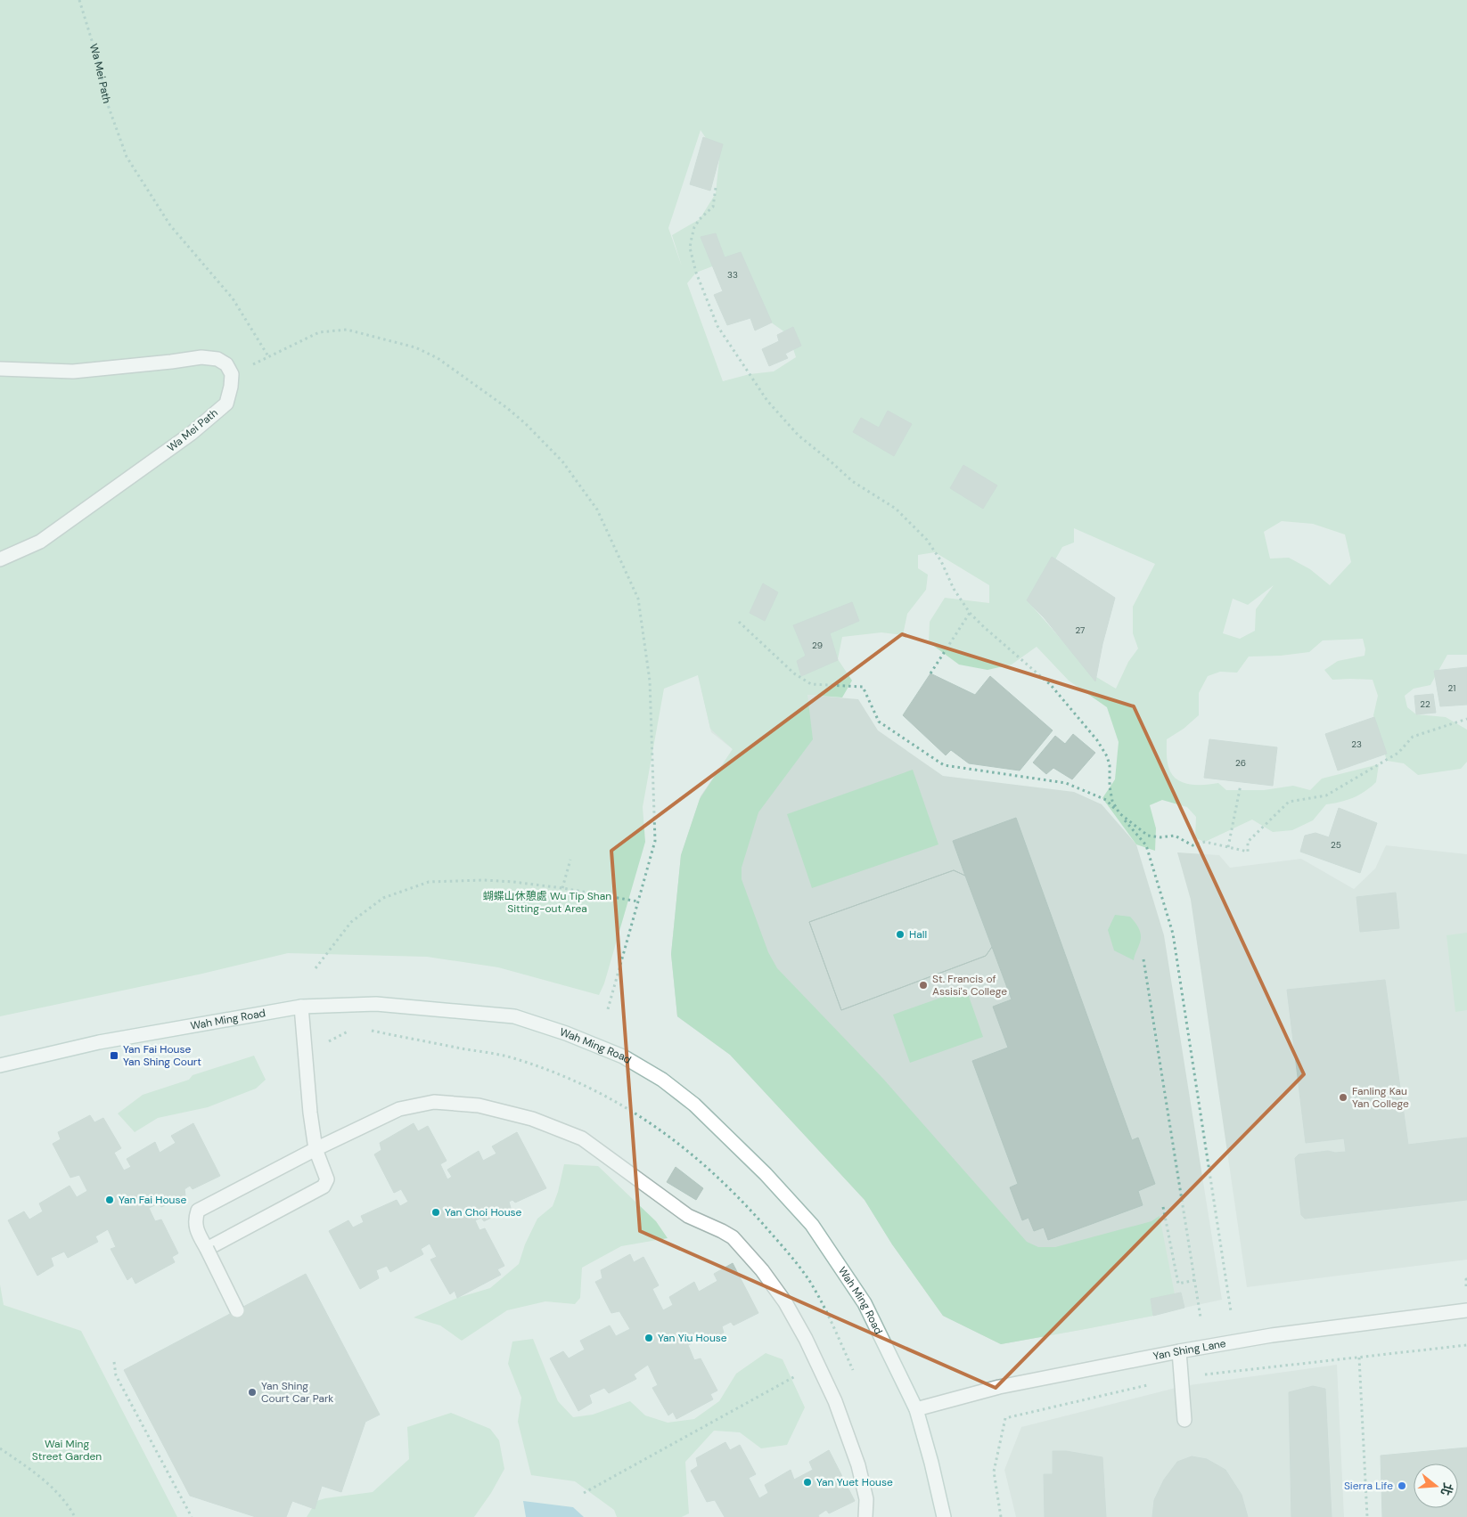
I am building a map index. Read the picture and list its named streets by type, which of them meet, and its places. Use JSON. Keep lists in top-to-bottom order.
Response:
{
  "streets": {
    "street": ["Wa Mei Path", "Wah Ming Road", "Yan Shing Lane"]
  },
  "crossings": [
    ["Wah Ming Road", "Yan Shing Lane"]
  ],
  "parks": ["蝴蝶山休憩處 Wu Tip Shan Sitting-out Area", "Wai Ming Street Garden"],
  "places": {
    "other": [
      "Hall",
      "St. Francis of Assisi's College",
      "Fanling Kau Yan College",
      "Yan Fai House",
      "Yan Choi House",
      "Yan Yiu House",
      "Yan Shing Court Car Park",
      "Yan Yuet House",
      "Sierra Life"
    ],
    "transit": ["Yan Fai House Yan Shing Court"]
  },
  "house_numbers": [
    "33",
    "27",
    "29",
    "21",
    "22",
    "23",
    "26",
    "25"
  ],
  "north": "right"
}
